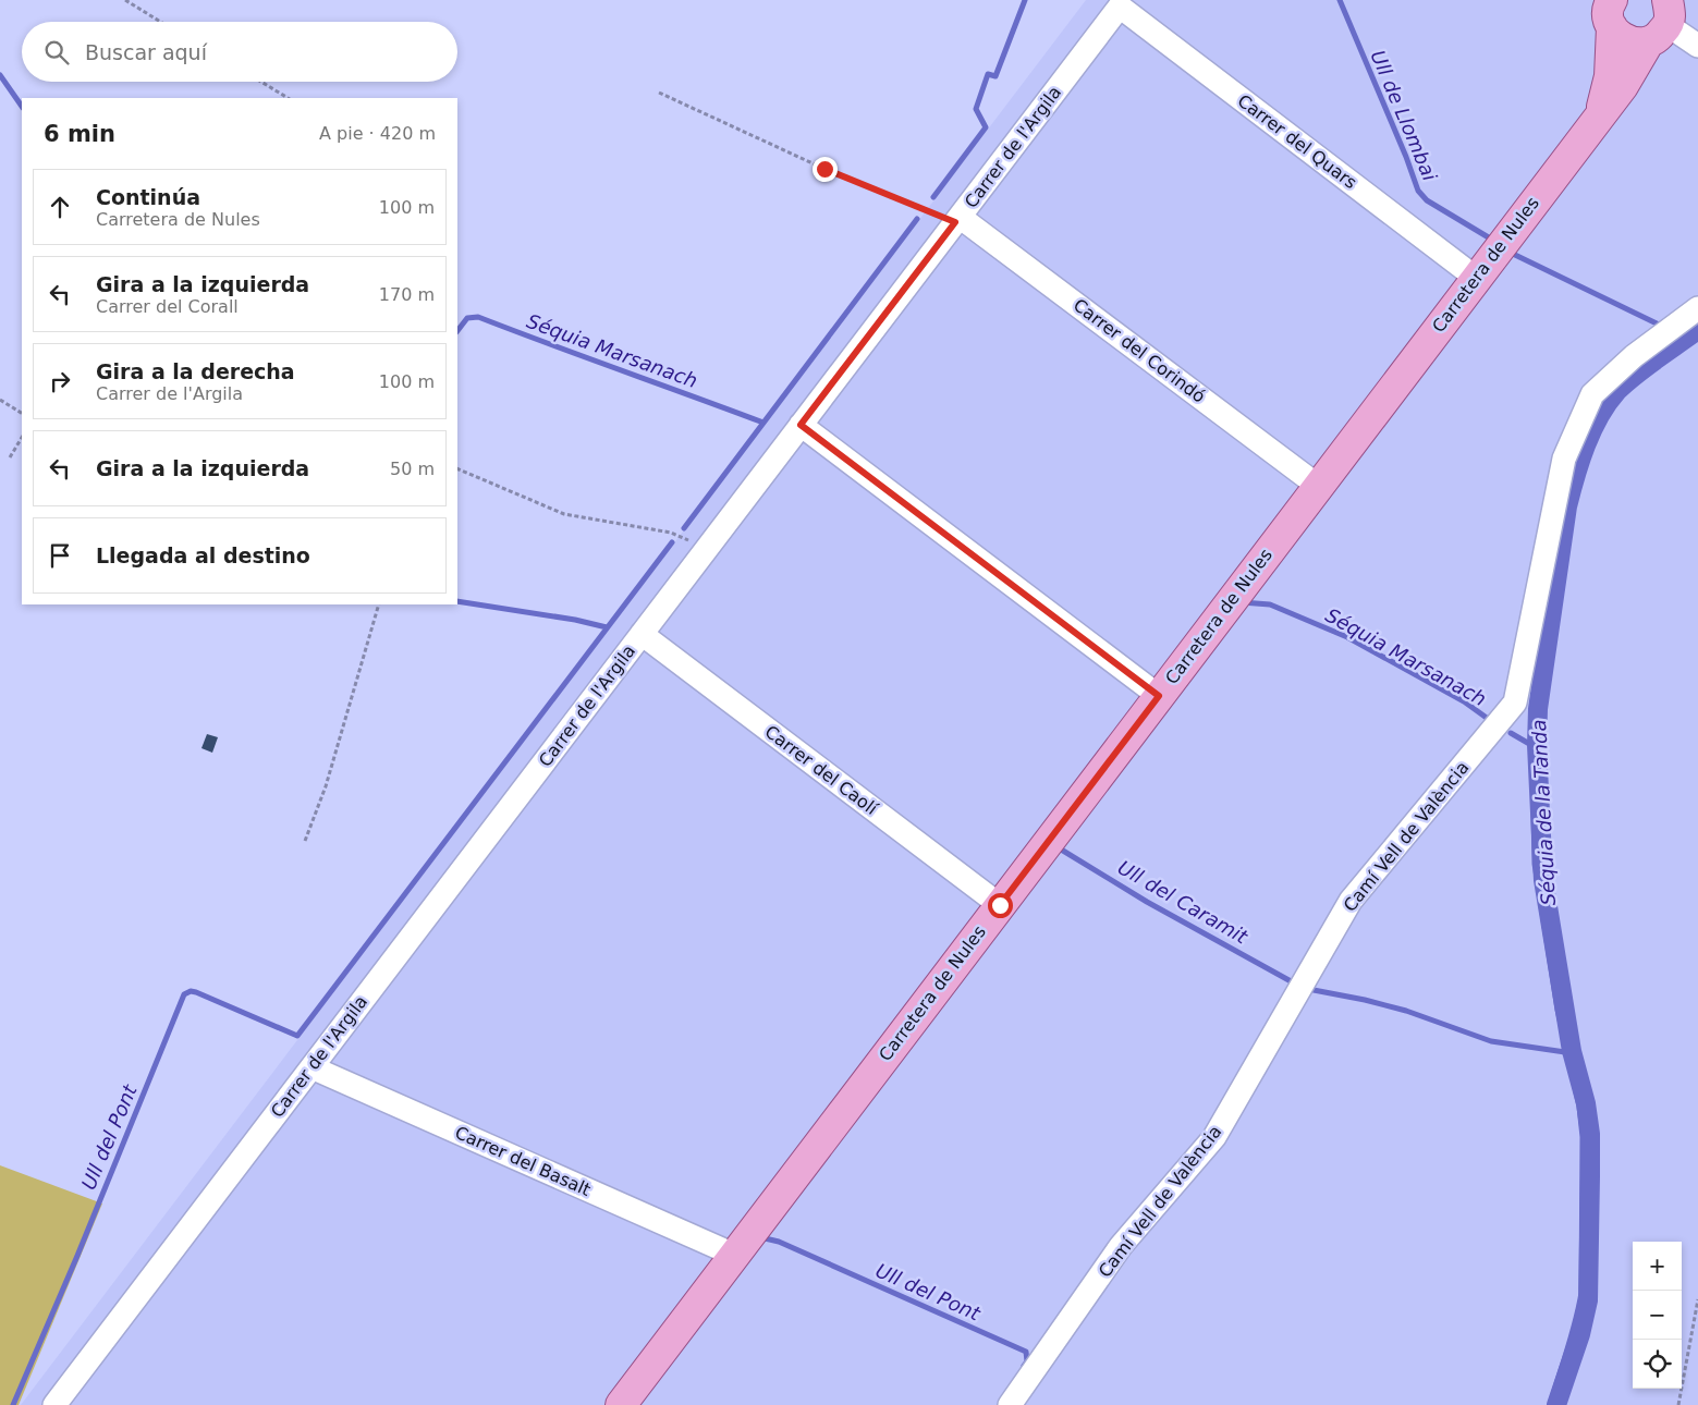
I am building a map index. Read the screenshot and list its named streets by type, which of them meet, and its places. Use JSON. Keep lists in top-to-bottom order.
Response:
{
  "streets": {
    "main road": ["Carretera de Nules"],
    "street": [
      "Carrer del Quars",
      "Carrer de l'Argila",
      "Carrer del Corindó",
      "Carrer del Caolí",
      "Camí Vell de València",
      "Carrer del Basalt"
    ]
  },
  "crossings": [
    ["Carrer del Quars", "Carrer de l'Argila"],
    ["Carrer del Quars", "Carretera de Nules"],
    ["Carrer de l'Argila", "Carrer del Corindó"],
    ["Carrer de l'Argila", "Carrer del Caolí"],
    ["Carrer de l'Argila", "Carrer del Basalt"],
    ["Carretera de Nules", "Carrer del Corindó"],
    ["Carretera de Nules", "Carrer del Caolí"],
    ["Carretera de Nules", "Carrer del Basalt"]
  ],
  "water": [
    "Ull de Llombai",
    "Séquia Marsanach",
    "Séquia de la Tanda",
    "Ull del Caramit",
    "Ull del Pont"
  ],
  "page": {
    "search": "Buscar aquí",
    "heading": ["6 min", "A pie · 420 m"],
    "list": [
      ["Continúa", "Carretera de Nules", "100 m"],
      ["Gira a la izquierda", "Carrer del Corall", "170 m"],
      ["Gira a la derecha", "Carrer de l'Argila", "100 m"],
      ["Gira a la izquierda", "50 m"],
      "Llegada al destino"
    ],
    "map_buttons": ["+", "−"]
  }
}
